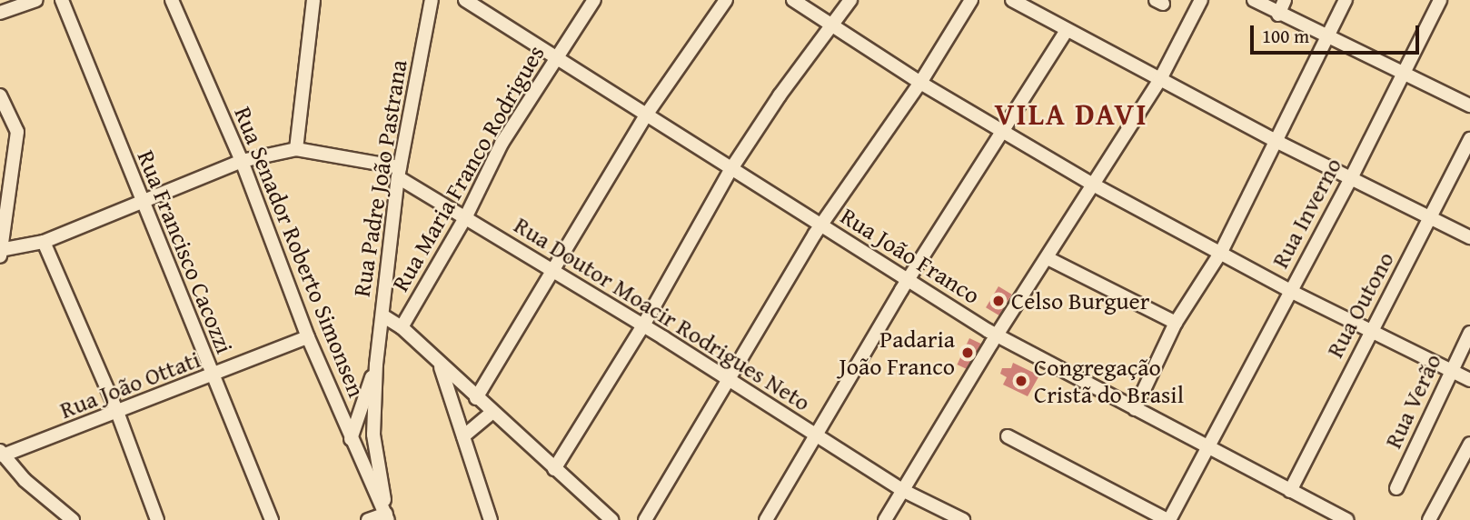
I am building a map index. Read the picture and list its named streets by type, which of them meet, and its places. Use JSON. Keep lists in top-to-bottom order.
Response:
{
  "streets": {
    "street": [
      "Rua Maria Franco Rodrigues",
      "Rua Padre João Pastrana",
      "Rua Inverno",
      "Rua Francisco Cacozzi",
      "Rua Senador Roberto Simonsen",
      "Rua João Franco",
      "Rua Outono",
      "Rua Doutor Moacir Rodrigues Neto",
      "Rua João Ottati",
      "Rua Verão"
    ]
  },
  "crossings": [
    ["Rua Maria Franco Rodrigues", "Rua João Franco"],
    ["Rua Maria Franco Rodrigues", "Rua Doutor Moacir Rodrigues Neto"],
    ["Rua Padre João Pastrana", "Rua Senador Roberto Simonsen"],
    ["Rua Padre João Pastrana", "Rua Doutor Moacir Rodrigues Neto"],
    ["Rua Inverno", "Rua João Franco"],
    ["Rua Francisco Cacozzi", "Rua João Ottati"],
    ["Rua Senador Roberto Simonsen", "Rua João Ottati"],
    ["Rua João Franco", "Rua Outono"]
  ],
  "districts": ["VILA DAVI"],
  "places": ["Celso Burguer", "Padaria João Franco", "Congregação Cristã do Brasil"],
  "scale_bar": "100 m"
}
